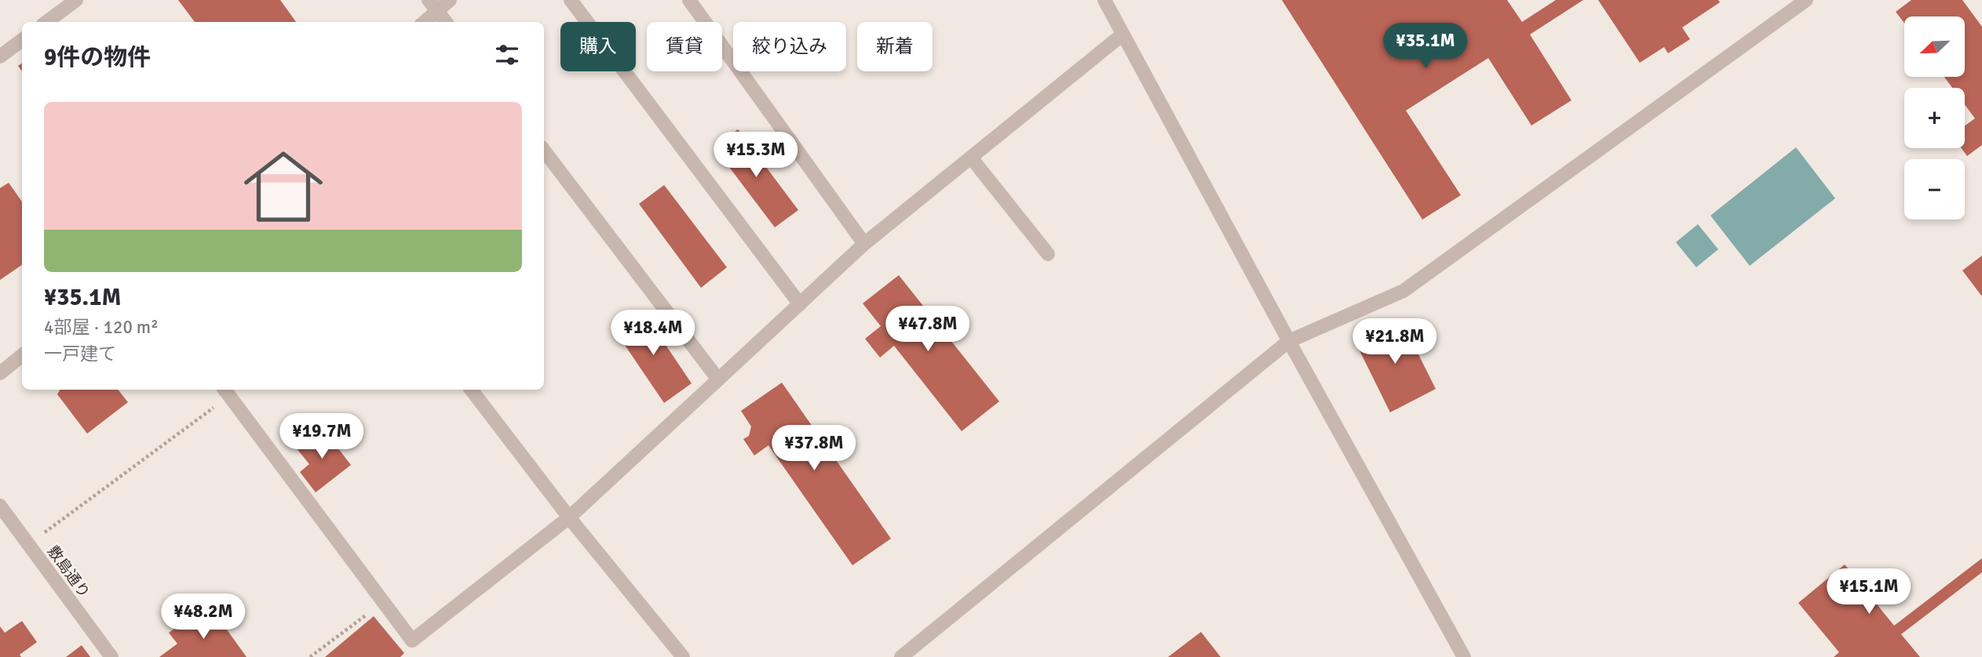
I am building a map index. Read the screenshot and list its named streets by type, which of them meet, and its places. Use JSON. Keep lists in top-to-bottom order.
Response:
{
  "streets": {
    "street": ["敷島通り"]
  },
  "north": "bottom left",
  "page": {
    "map_buttons": ["+", "−"],
    "chip": [
      "購入",
      "賃貸",
      "絞り込み",
      "新着"
    ],
    "heading": "9件の物件",
    "price": [
      "¥35.1M",
      "¥15.3M",
      "¥47.8M",
      "¥18.4M",
      "¥21.8M",
      "¥19.7M",
      "¥37.8M",
      "¥15.1M",
      "¥48.2M"
    ],
    "list": [
      {
        "name": "¥35.1M",
        "note": "4部屋 · 120 m² · 一戸建て"
      }
    ]
  }
}
